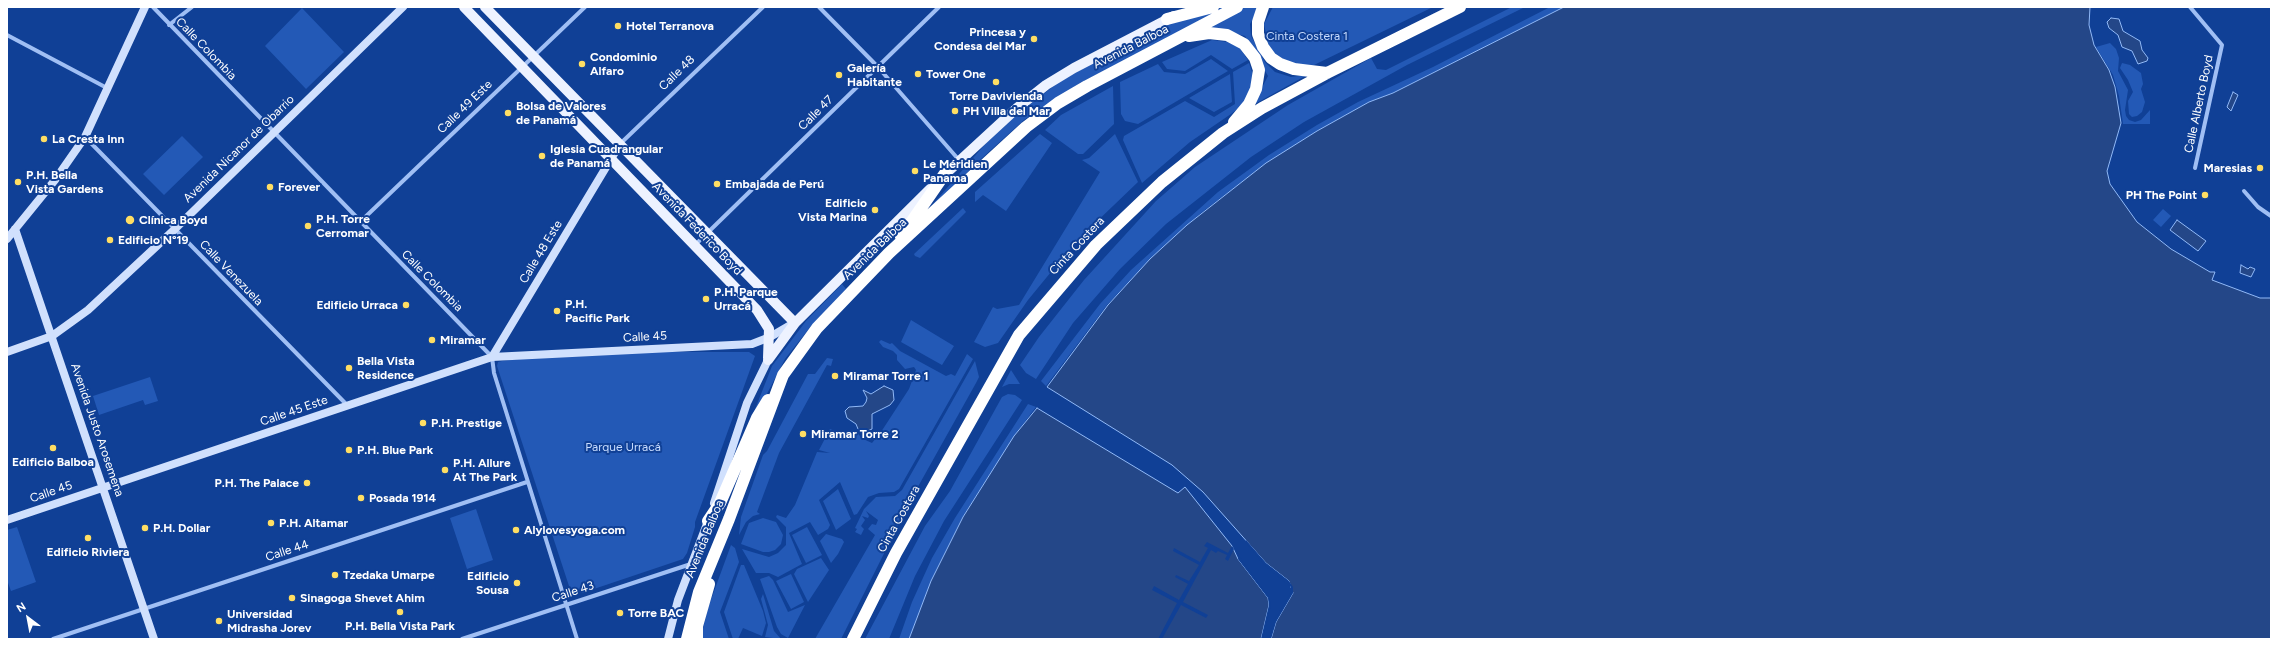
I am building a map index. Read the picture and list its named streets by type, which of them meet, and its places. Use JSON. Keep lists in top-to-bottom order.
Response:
{
  "streets": {
    "highway": ["Avenida Balboa", "Cinta Costera"],
    "main road": [
      "Calle 48",
      "Avenida Nicanor de Obarrio",
      "Avenida Federico Boyd",
      "Calle 48 Este",
      "Calle 45",
      "Calle 45 Este",
      "Avenida Justo Arosemena"
    ],
    "street": [
      "Calle Colombia",
      "Calle Alberto Boyd",
      "Calle 49 Este",
      "Calle 47",
      "Calle Venezuela",
      "Calle 44",
      "Calle 43"
    ]
  },
  "crossings": [
    ["Avenida Balboa", "Avenida Federico Boyd"],
    ["Avenida Balboa", "Calle 45"],
    ["Avenida Balboa", "Calle 43"],
    ["Calle Colombia", "Calle 49 Este"],
    ["Calle Colombia", "Avenida Nicanor de Obarrio"],
    ["Calle Colombia", "Calle 48 Este"],
    ["Calle Colombia", "Calle 45"],
    ["Calle Colombia", "Calle 45 Este"],
    ["Calle 48", "Avenida Federico Boyd"],
    ["Calle 48", "Calle 48 Este"],
    ["Calle 49 Este", "Avenida Federico Boyd"],
    ["Calle 47", "Avenida Federico Boyd"],
    ["Avenida Nicanor de Obarrio", "Calle Venezuela"],
    ["Avenida Nicanor de Obarrio", "Avenida Justo Arosemena"],
    ["Avenida Federico Boyd", "Calle 48 Este"],
    ["Avenida Federico Boyd", "Calle 45"],
    ["Calle 48 Este", "Calle 45"],
    ["Calle 48 Este", "Calle 45 Este"],
    ["Calle Venezuela", "Calle 45 Este"],
    ["Calle 45", "Calle 45 Este"],
    ["Calle 45", "Avenida Justo Arosemena"],
    ["Calle 45 Este", "Avenida Justo Arosemena"],
    ["Avenida Justo Arosemena", "Calle 44"]
  ],
  "parks": ["Cinta Costera 1", "Parque Urracá"],
  "places": [
    "Hotel Terranova",
    "Princesa y Condesa del Mar",
    "Condominio Alfaro",
    "Tower One",
    "Galería Habitante",
    "Torre Davivienda",
    "PH Villa del Mar",
    "Bolsa de Valores de Panamá",
    "La Cresta Inn",
    "Iglesia Cuadrangular de Panamá",
    "Maresias",
    "Le Méridien Panama",
    "P.H. Bella Vista Gardens",
    "Embajada de Perú",
    "Forever",
    "PH The Point",
    "Edificio Vista Marina",
    "Clínica Boyd",
    "P.H. Torre Cerromar",
    "Edificio N°19",
    "P.H. Parque Urracá",
    "Edificio Urraca",
    "P.H. Pacific Park",
    "Miramar",
    "Bella Vista Residence",
    "Miramar Torre 1",
    "P.H. Prestige",
    "Miramar Torre 2",
    "Edificio Balboa",
    "P.H. Blue Park",
    "P.H. Allure At The Park",
    "P.H. The Palace",
    "Posada 1914",
    "P.H. Altamar",
    "P.H. Dollar",
    "Alylovesyoga.com",
    "Edificio Riviera",
    "Tzedaka Umarpe",
    "Edificio Sousa",
    "Sinagoga Shevet Ahim",
    "P.H. Bella Vista Park",
    "Torre BAC",
    "Universidad Midrasha Jorev"
  ],
  "north": "top left"
}
